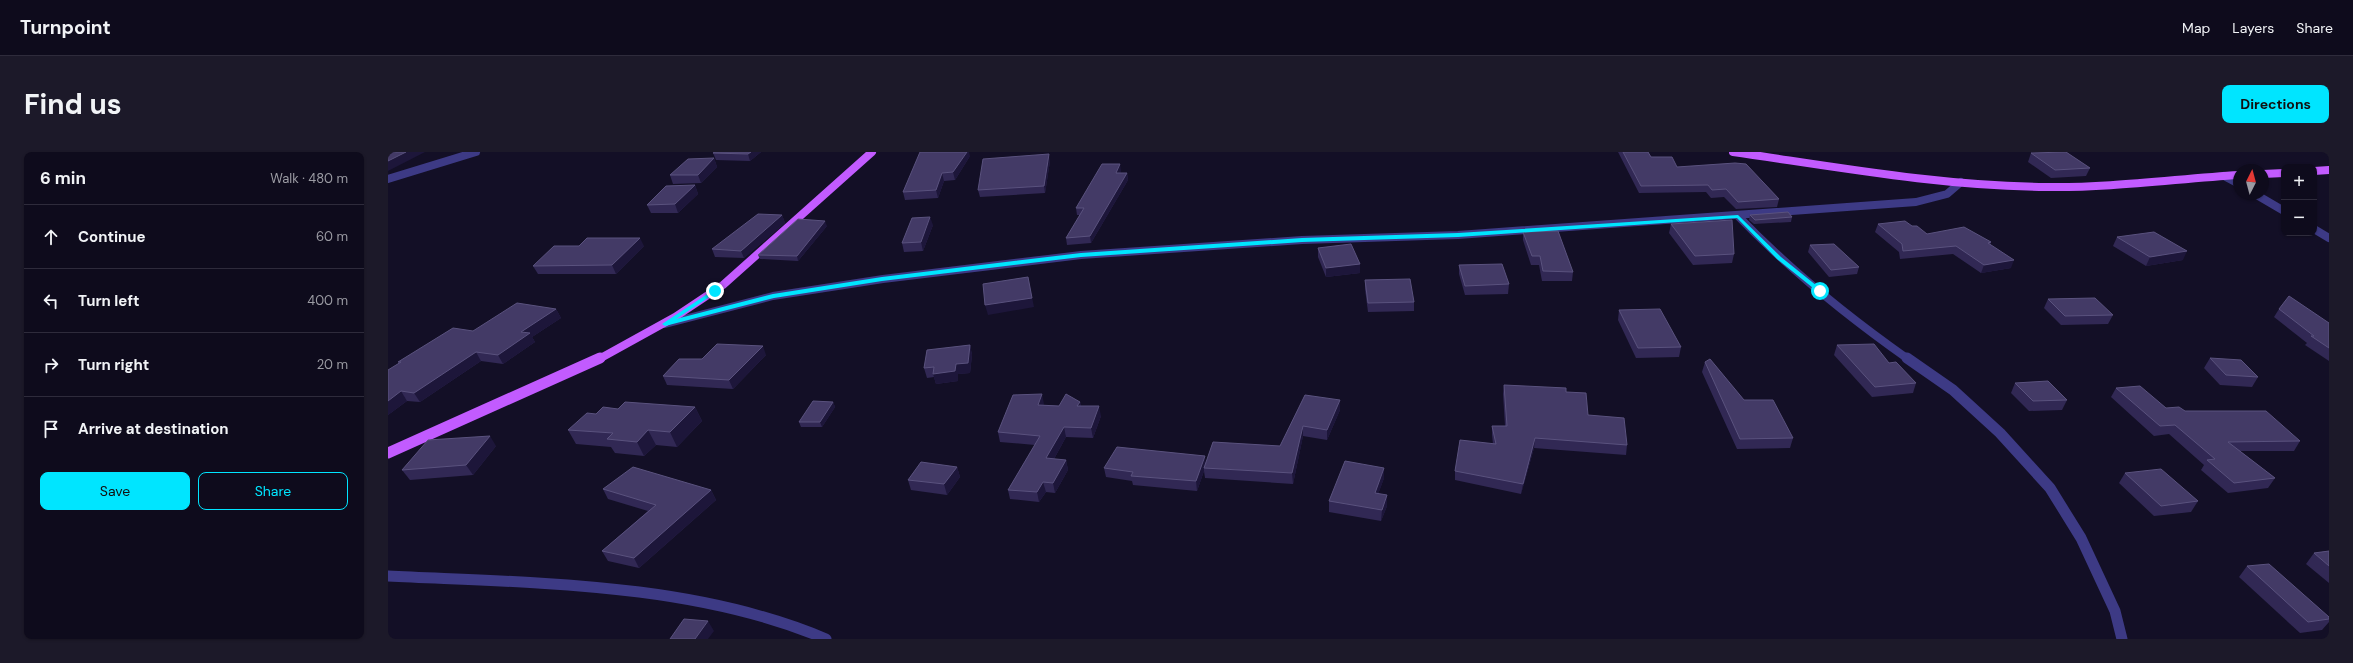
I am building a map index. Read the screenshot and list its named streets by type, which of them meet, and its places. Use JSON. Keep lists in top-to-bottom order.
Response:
{
  "north": "top",
  "page": {
    "header": "Turnpoint",
    "nav": ["Map", "Layers", "Share"],
    "buttons": [
      "Directions",
      ["Save", "Share"]
    ],
    "title": "Find us",
    "heading": ["6 min", "Walk · 480 m"],
    "map_buttons": ["+", "−"],
    "list": [
      ["Continue", "60 m"],
      ["Turn left", "400 m"],
      ["Turn right", "20 m"],
      "Arrive at destination"
    ]
  }
}
